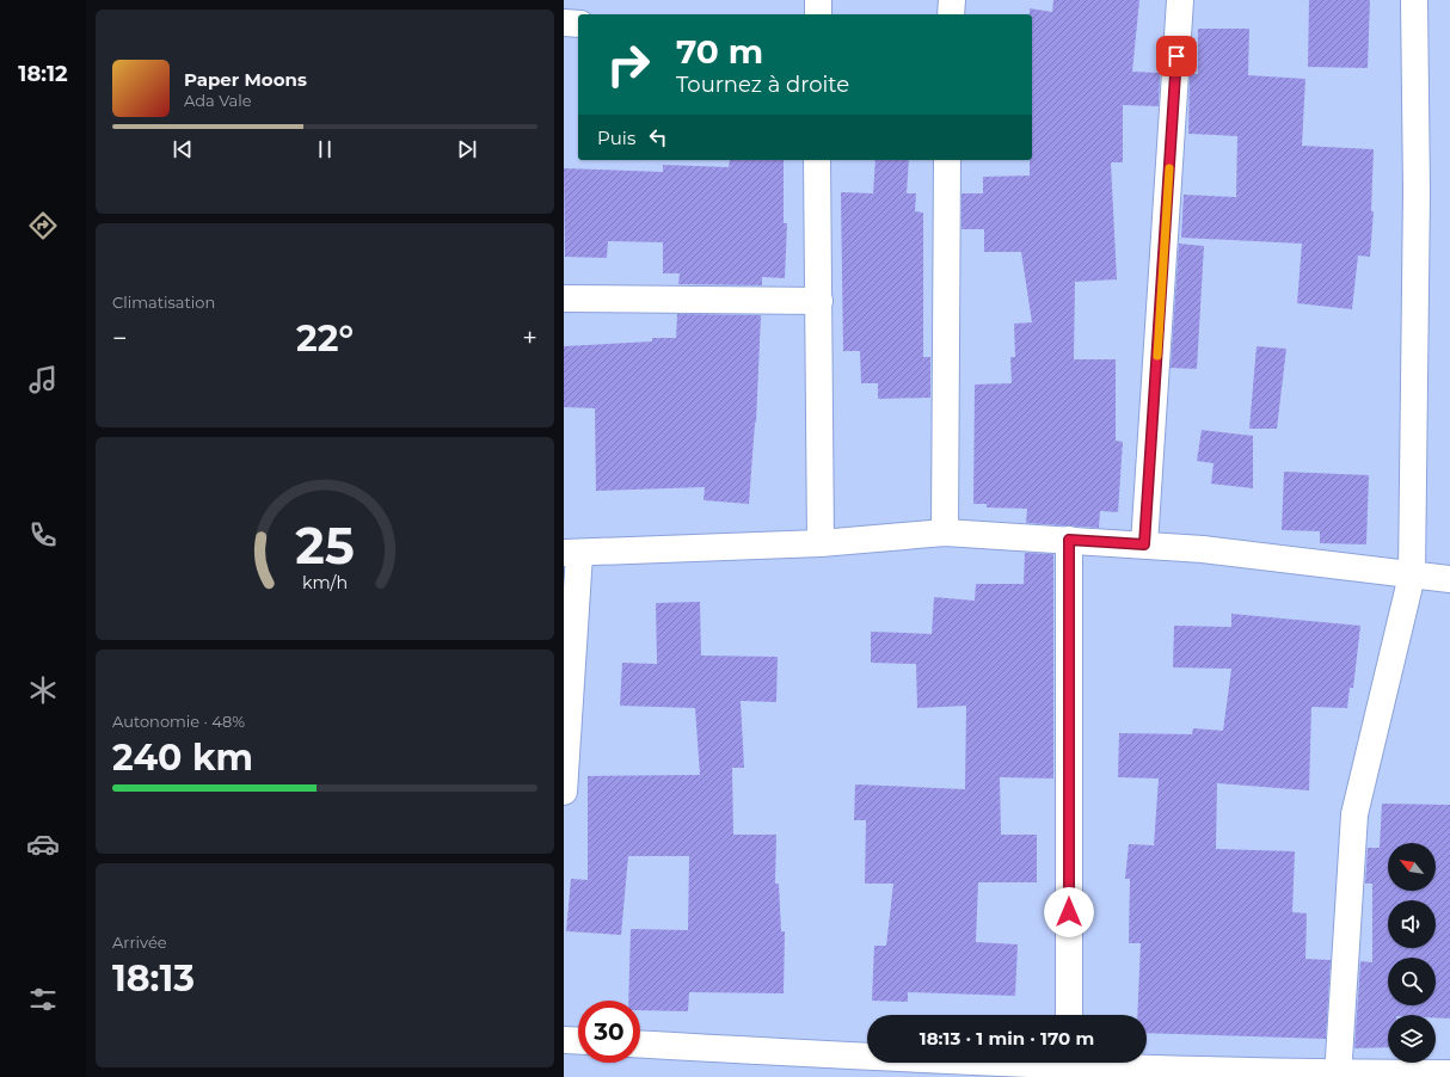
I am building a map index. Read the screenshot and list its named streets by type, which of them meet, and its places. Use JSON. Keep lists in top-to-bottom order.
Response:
{
  "north": "top left",
  "page": {
    "tabs": "18:12",
    "turn": ["70 m", "Tournez à droite"],
    "song": ["Paper Moons", "Ada Vale"],
    "then": "Puis",
    "tile": [
      "Climatisation",
      ["Autonomie · 48%", "240 km"],
      ["Arrivée", "18:13"]
    ],
    "heat": ["−", "22°", "+"],
    "limit": "30",
    "trip": "18:13 · 1 min · 170 m",
    "gauge": ["25", "km/h"]
  }
}
